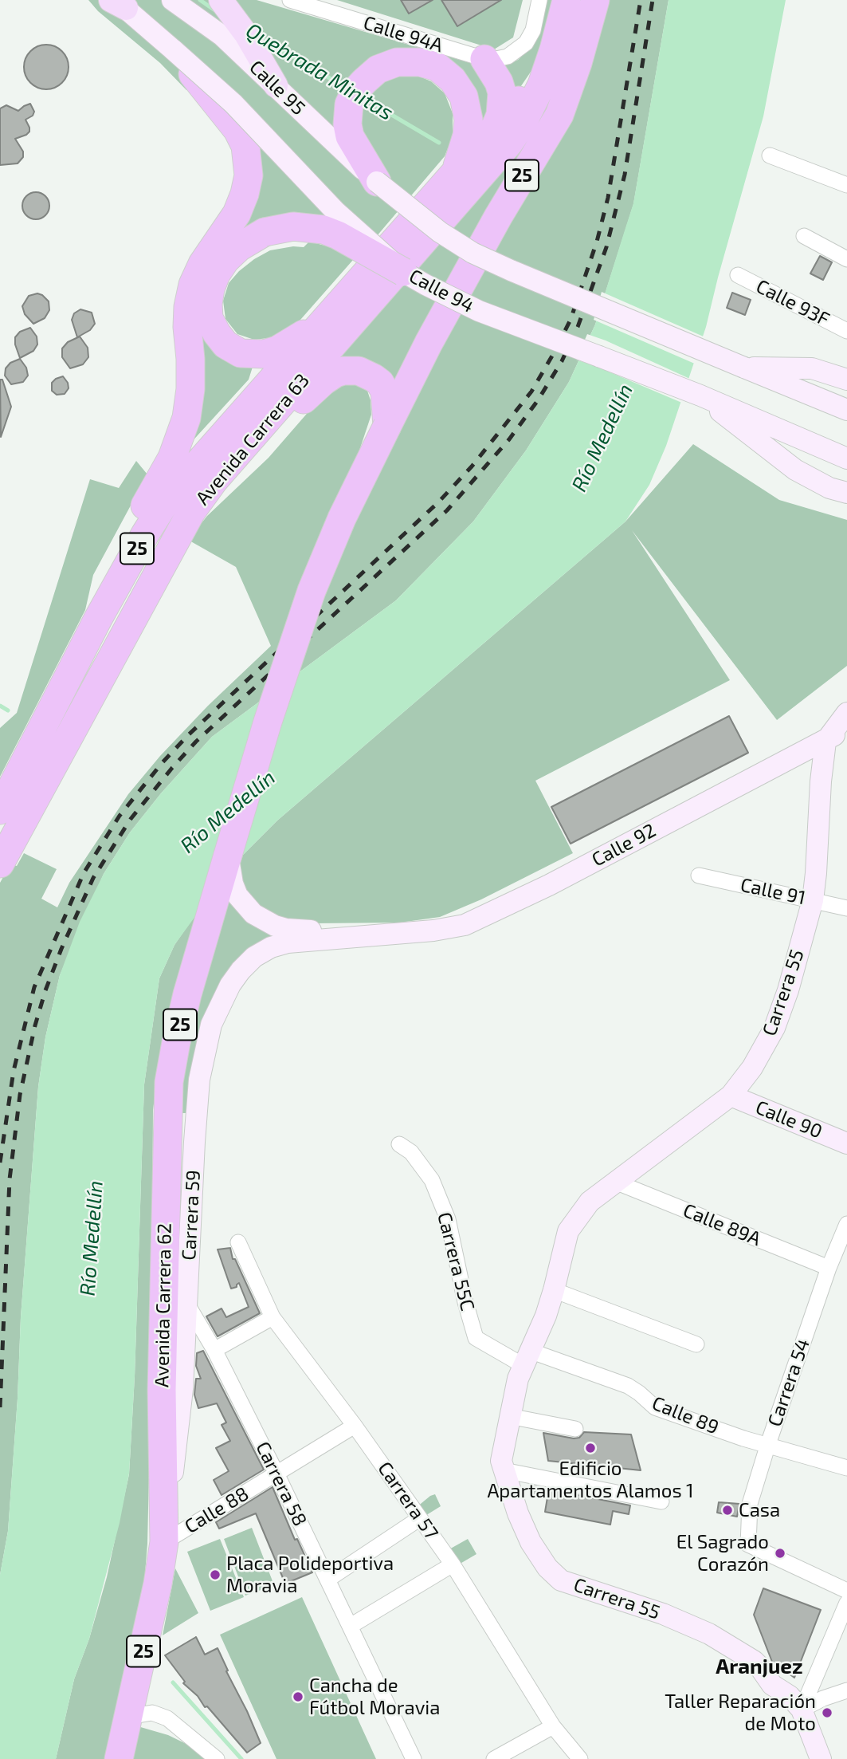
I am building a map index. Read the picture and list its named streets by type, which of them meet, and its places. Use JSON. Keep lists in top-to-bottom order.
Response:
{
  "streets": {
    "highway": ["25", "Avenida Carrera 63", "Avenida Carrera 62"],
    "main road": [
      "Calle 95",
      "Calle 94",
      "Calle 92",
      "Carrera 55",
      "Calle 90",
      "Carrera 59"
    ],
    "street": [
      "Calle 94A",
      "Calle 93F",
      "Calle 91",
      "Calle 89A",
      "Carrera 55C",
      "Carrera 54",
      "Calle 89",
      "Carrera 58",
      "Carrera 57",
      "Calle 88"
    ]
  },
  "crossings": [
    ["25", "Calle 92"],
    ["25", "Avenida Carrera 62"],
    ["Calle 92", "Carrera 55"],
    ["Calle 92", "Carrera 59"],
    ["Calle 92", "Avenida Carrera 62"],
    ["Calle 91", "Carrera 55"],
    ["Carrera 55", "Calle 90"],
    ["Carrera 55", "Calle 89A"],
    ["Carrera 55", "Carrera 55C"],
    ["Carrera 55", "Calle 89"],
    ["Carrera 59", "Avenida Carrera 62"],
    ["Carrera 59", "Carrera 58"],
    ["Carrera 59", "Calle 88"],
    ["Calle 89A", "Carrera 54"],
    ["Carrera 55C", "Calle 89"],
    ["Avenida Carrera 62", "Calle 88"],
    ["Carrera 54", "Calle 89"],
    ["Carrera 58", "Calle 88"],
    ["Carrera 57", "Calle 88"]
  ],
  "districts": ["Aranjuez"],
  "water": ["Quebrada Minitas", "Río Medellín"],
  "places": [
    "Edificio Apartamentos Alamos 1",
    "Casa",
    "El Sagrado Corazón",
    "Placa Polideportiva Moravia",
    "Cancha de Fútbol Moravia",
    "Taller Reparación de Moto"
  ]
}
